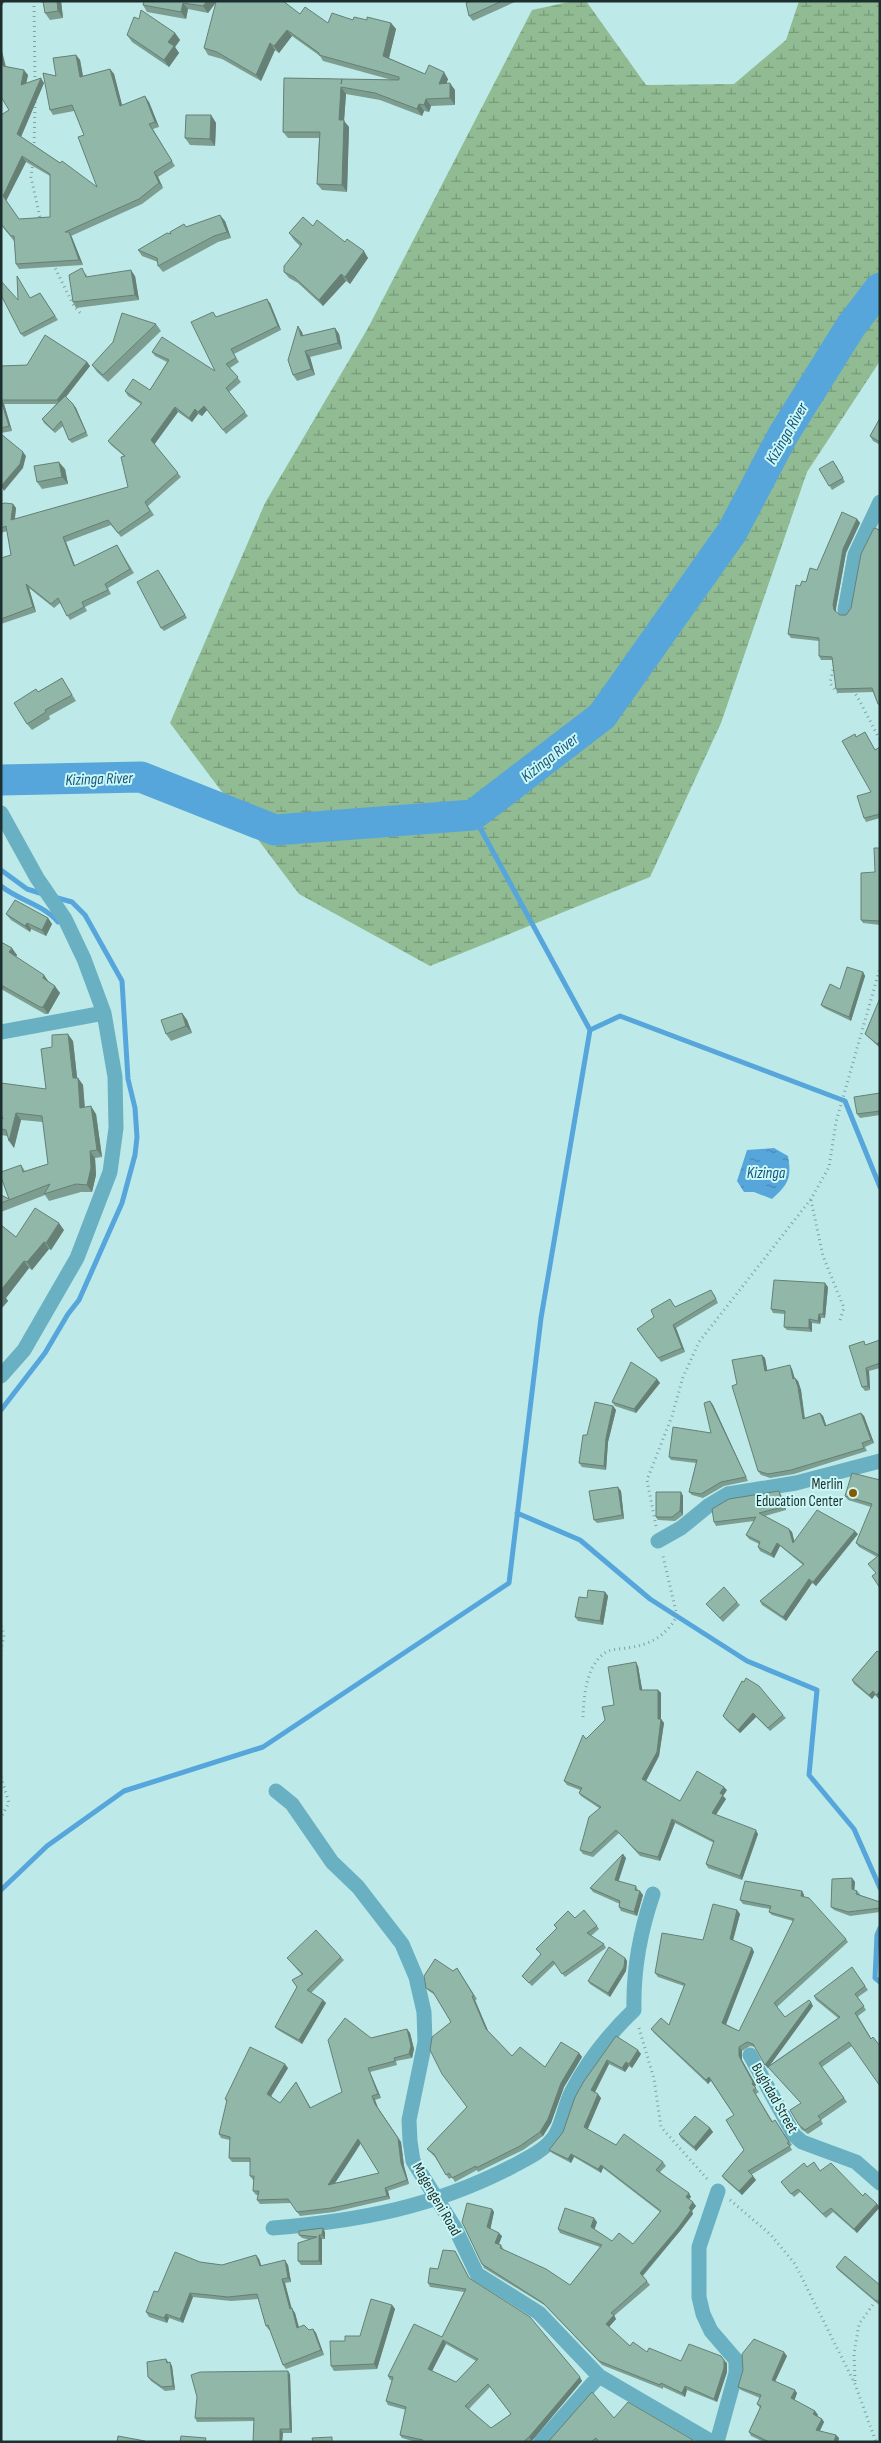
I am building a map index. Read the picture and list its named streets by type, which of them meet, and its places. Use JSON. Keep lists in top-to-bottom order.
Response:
{
  "streets": {
    "street": ["Bughdad Street", "Magengeni Road"]
  },
  "water": ["Kizinga River", "Kizinga"],
  "places": ["Merlin Education Center"]
}
